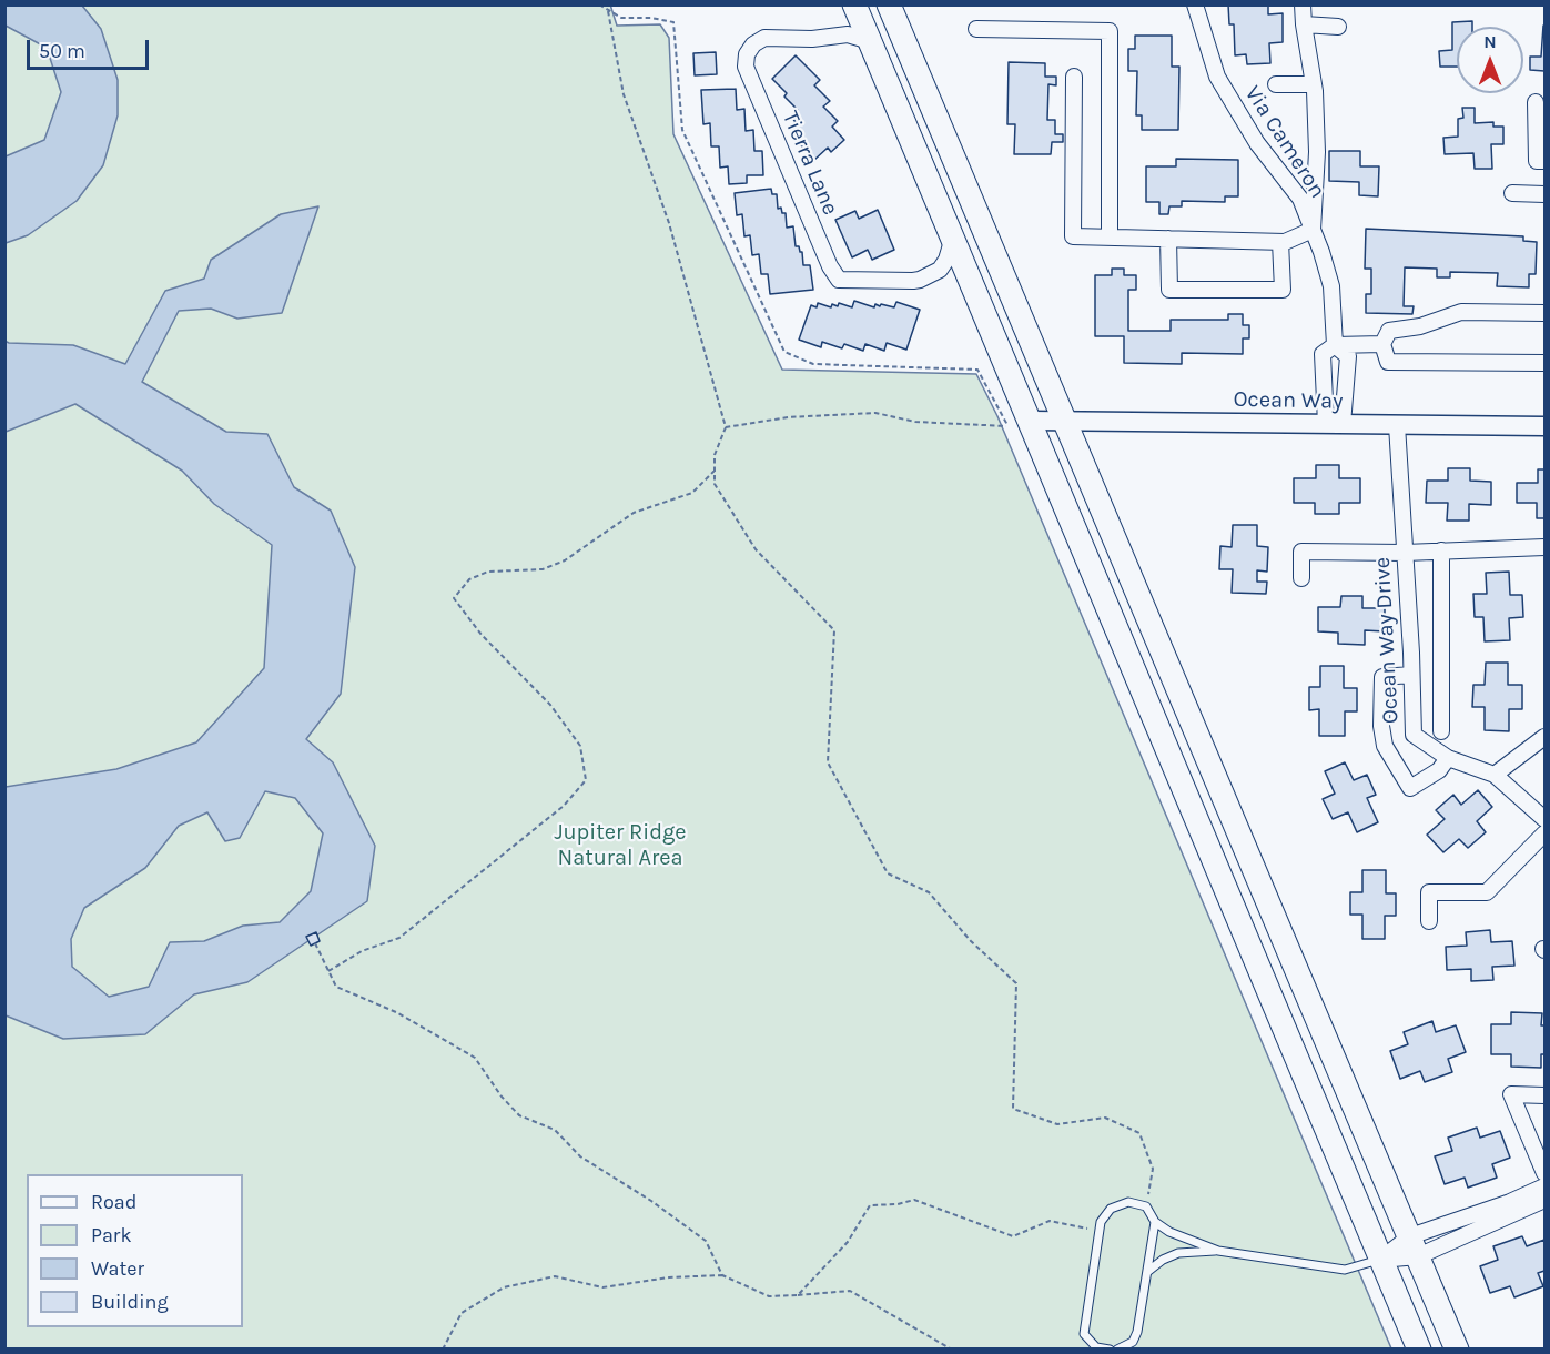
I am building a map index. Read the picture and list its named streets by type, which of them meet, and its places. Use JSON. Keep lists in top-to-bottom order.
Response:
{
  "streets": {
    "street": [
      "Via Cameron",
      "Tierra Lane",
      "Ocean Way",
      "Ocean Way Drive"
    ]
  },
  "crossings": [
    ["Via Cameron", "Ocean Way"],
    ["Ocean Way", "Ocean Way Drive"]
  ],
  "parks": ["Jupiter Ridge Natural Area"],
  "legend": [
    "Road",
    "Park",
    "Water",
    "Building"
  ],
  "scale_bar": "50 m",
  "north": "top"
}
